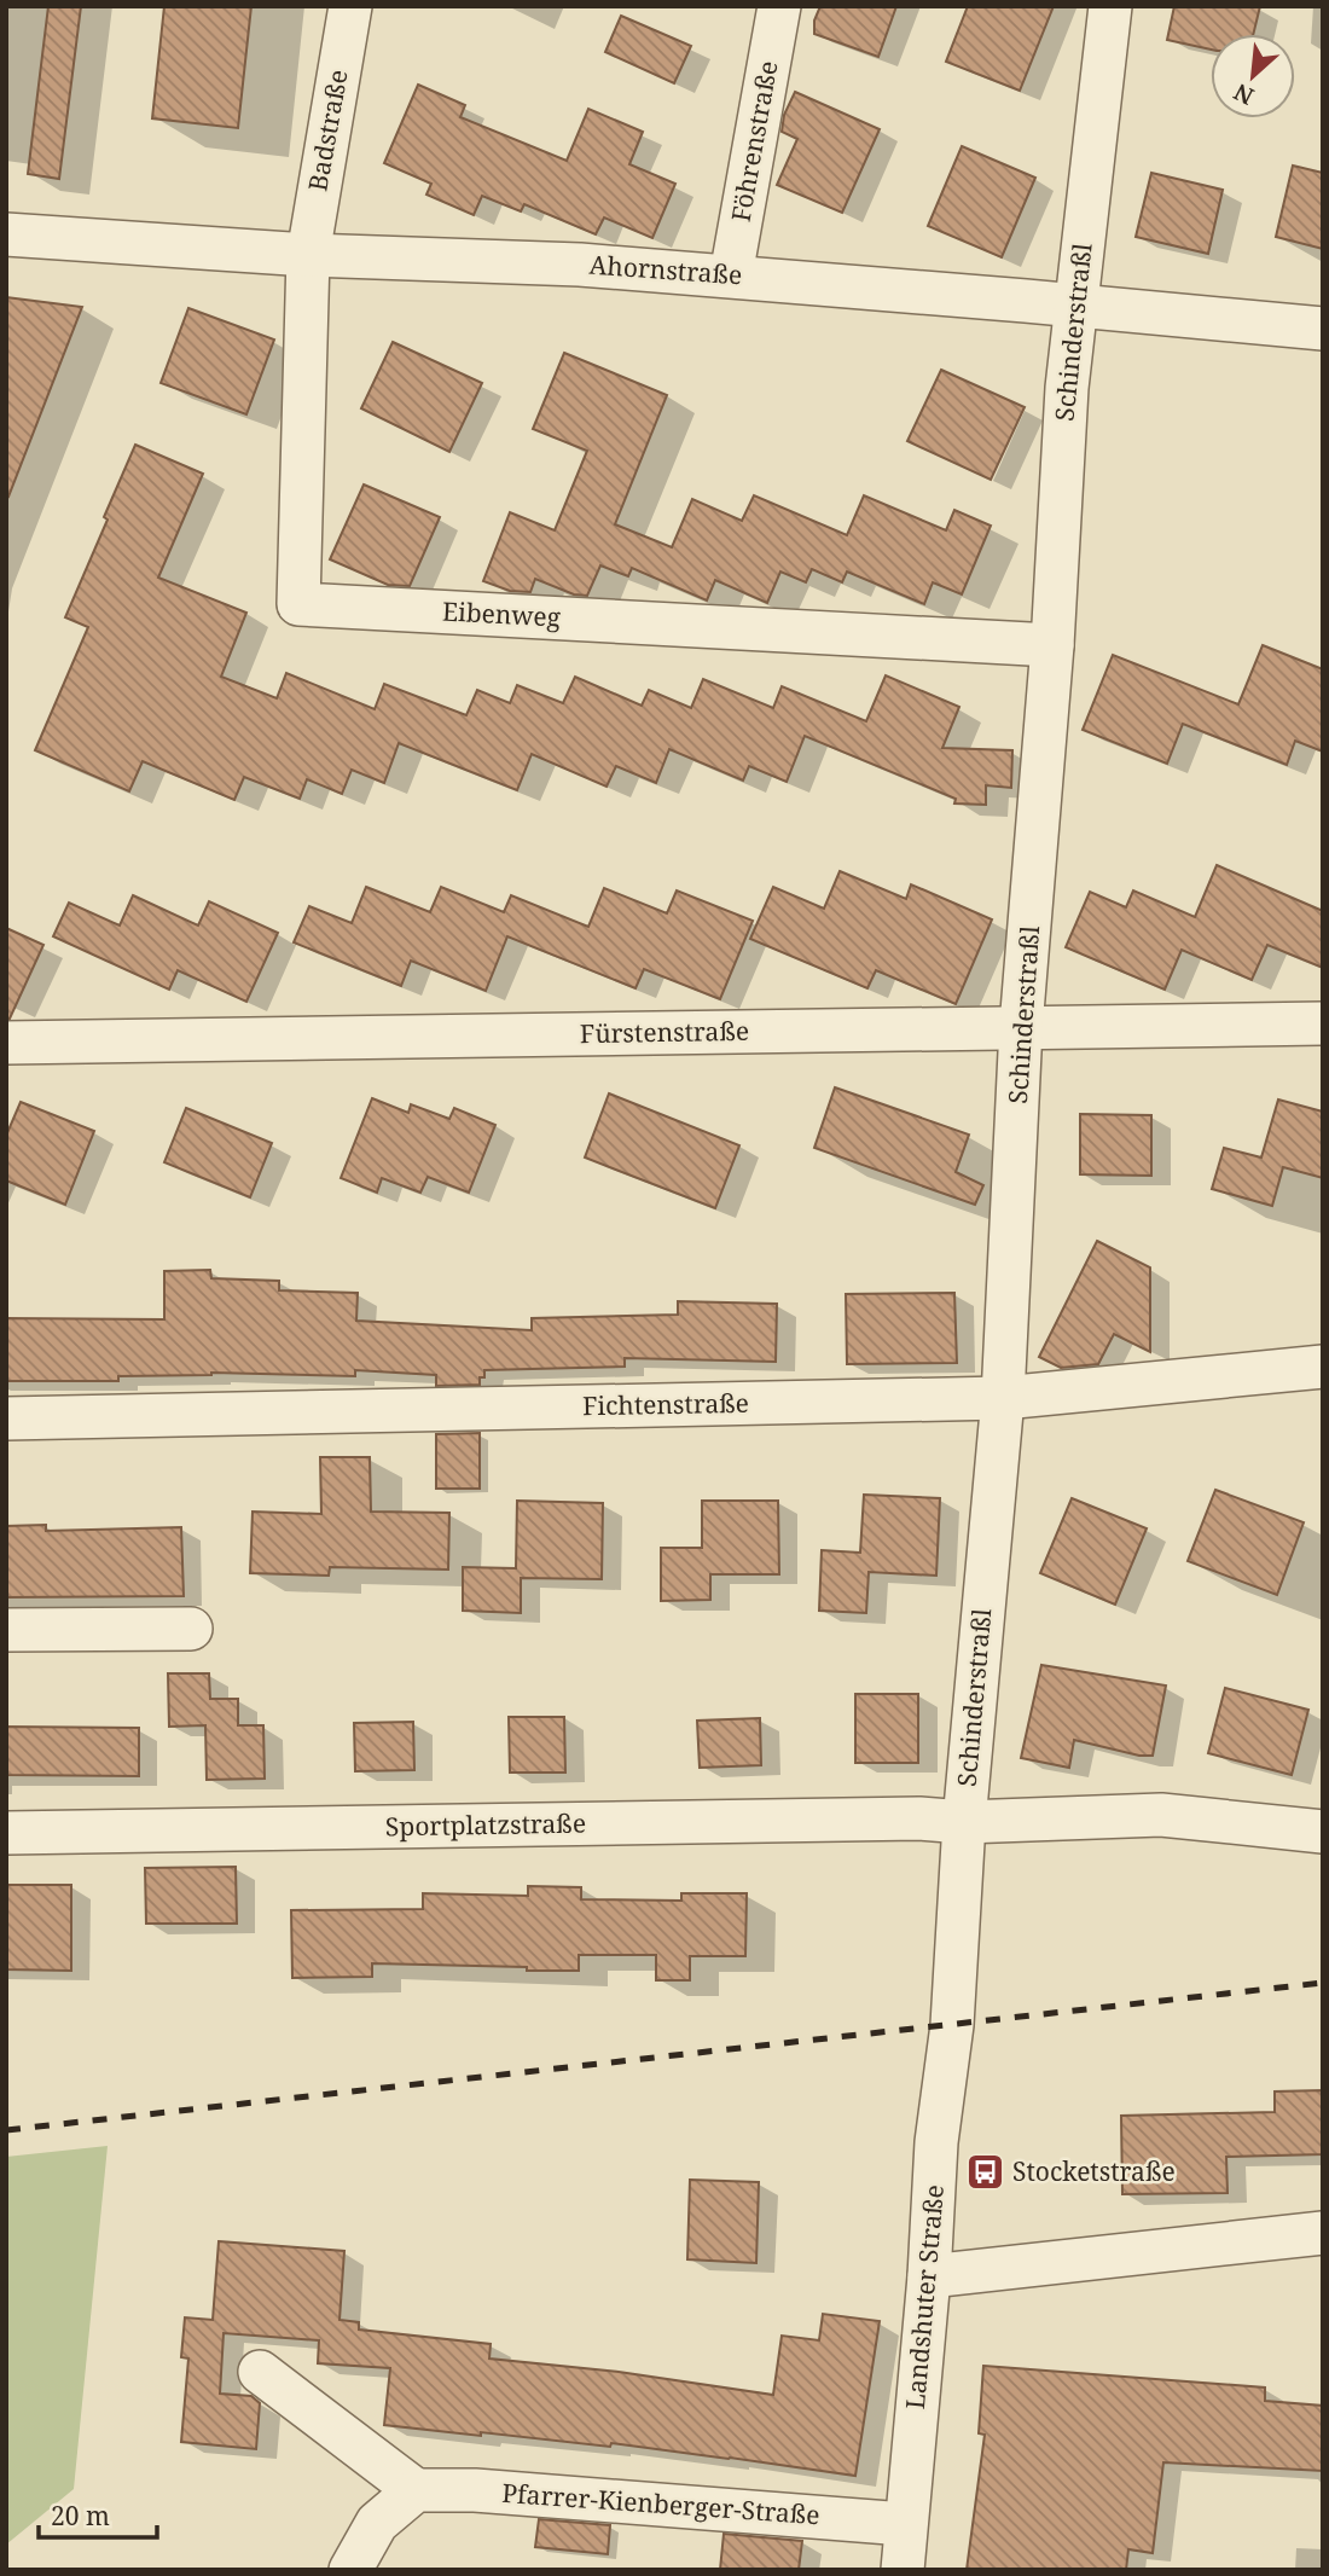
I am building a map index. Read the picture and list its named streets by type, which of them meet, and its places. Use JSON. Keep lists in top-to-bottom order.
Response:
{
  "streets": {
    "street": [
      "Badstraße",
      "Föhrenstraße",
      "Ahornstraße",
      "Schinderstraßl",
      "Eibenweg",
      "Fürstenstraße",
      "Fichtenstraße",
      "Sportplatzstraße",
      "Landshuter Straße",
      "Pfarrer-Kienberger-Straße"
    ]
  },
  "crossings": [
    ["Badstraße", "Ahornstraße"],
    ["Badstraße", "Eibenweg"],
    ["Föhrenstraße", "Ahornstraße"],
    ["Ahornstraße", "Schinderstraßl"],
    ["Ahornstraße", "Eibenweg"],
    ["Schinderstraßl", "Eibenweg"],
    ["Schinderstraßl", "Fürstenstraße"],
    ["Schinderstraßl", "Fichtenstraße"],
    ["Schinderstraßl", "Sportplatzstraße"],
    ["Schinderstraßl", "Landshuter Straße"],
    ["Landshuter Straße", "Pfarrer-Kienberger-Straße"]
  ],
  "places": {
    "bus stop": ["Stocketstraße"]
  },
  "scale_bar": "20 m",
  "north": "bottom left"
}
